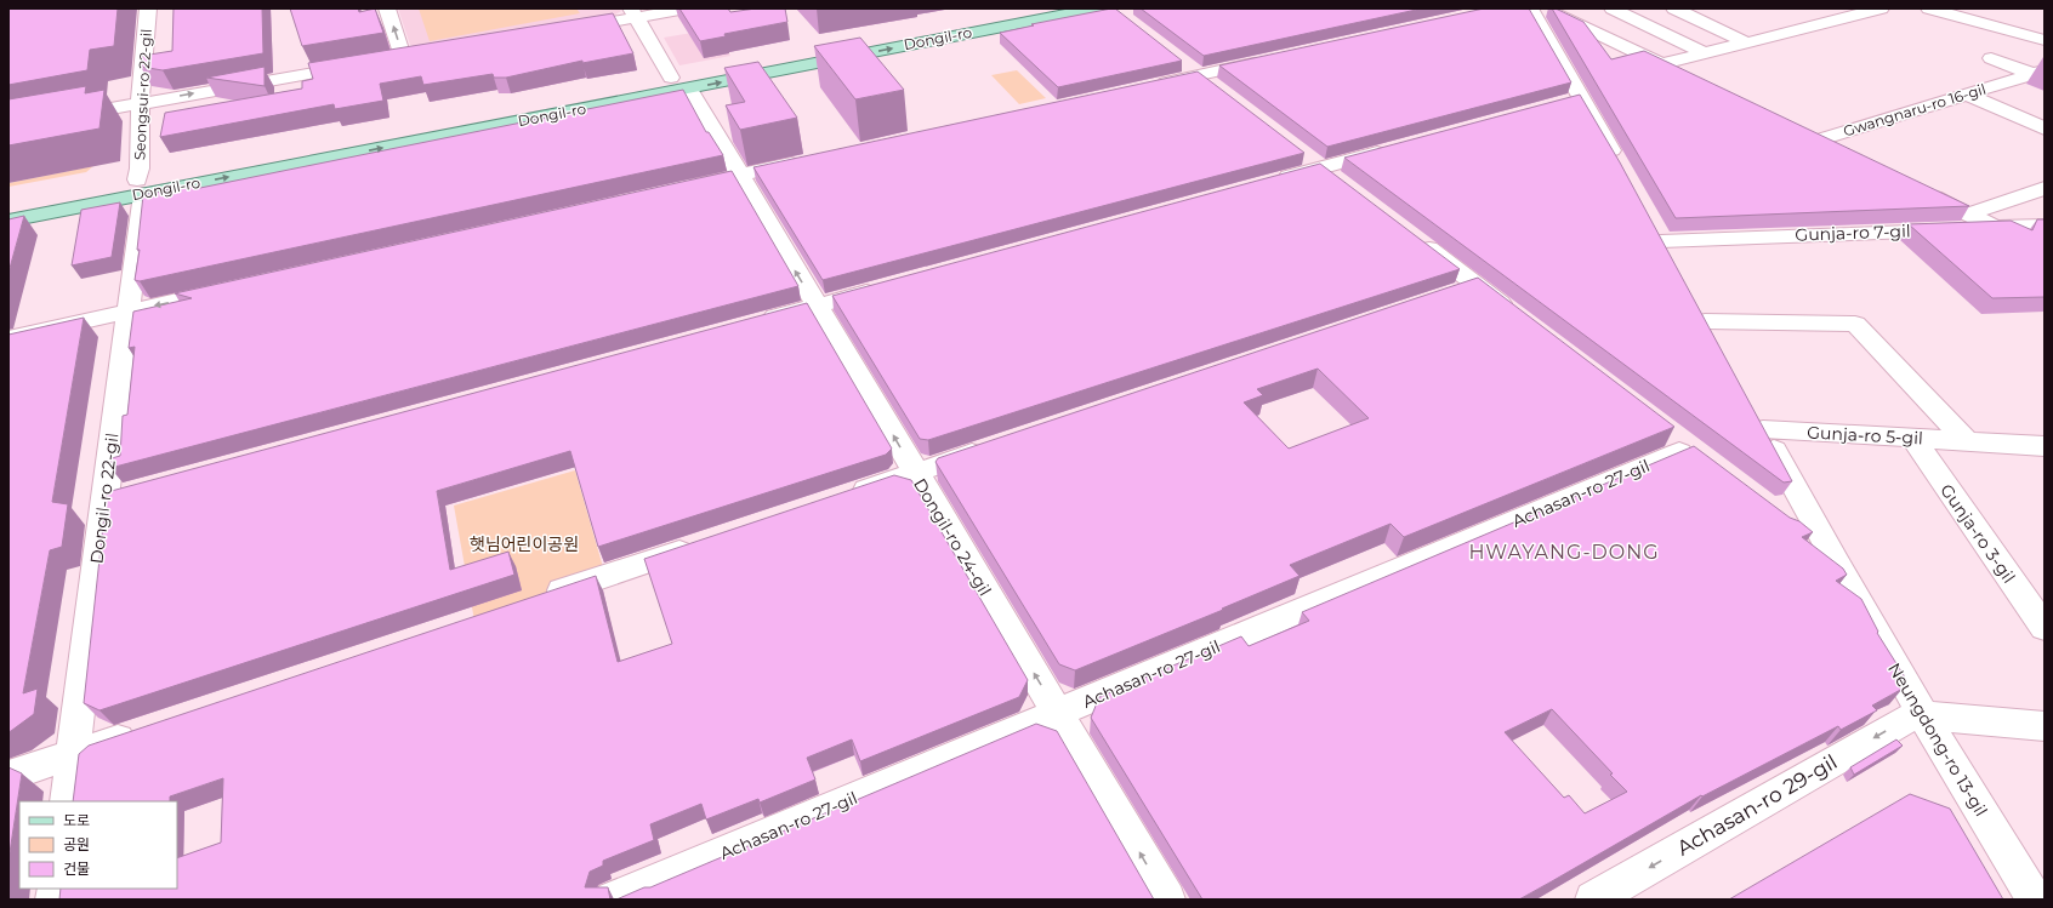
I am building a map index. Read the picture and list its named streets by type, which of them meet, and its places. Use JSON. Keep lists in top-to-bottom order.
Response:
{
  "streets": {
    "main road": ["Dongil-ro"],
    "street": [
      "Seongsui-ro 22-gil",
      "Gwangnaru-ro 16-gil",
      "Gunja-ro 7-gil",
      "Gunja-ro 5-gil",
      "Achasan-ro 27-gil",
      "Dongil-ro 22-gil",
      "Gunja-ro 3-gil",
      "Dongil-ro 24-gil",
      "Neungdong-ro 13-gil",
      "Achasan-ro 29-gil"
    ]
  },
  "crossings": [
    ["Dongil-ro", "Seongsui-ro 22-gil"],
    ["Dongil-ro", "Dongil-ro 22-gil"],
    ["Dongil-ro", "Dongil-ro 24-gil"],
    ["Seongsui-ro 22-gil", "Dongil-ro 22-gil"],
    ["Gunja-ro 5-gil", "Gunja-ro 3-gil"],
    ["Gunja-ro 5-gil", "Neungdong-ro 13-gil"],
    ["Achasan-ro 27-gil", "Dongil-ro 24-gil"],
    ["Neungdong-ro 13-gil", "Achasan-ro 29-gil"]
  ],
  "one_way": ["Dongil-ro 24-gil", "Achasan-ro 29-gil"],
  "districts": ["HWAYANG-DONG"],
  "parks": ["햇님어린이공원"],
  "legend": ["도로", "공원", "건물"]
}
